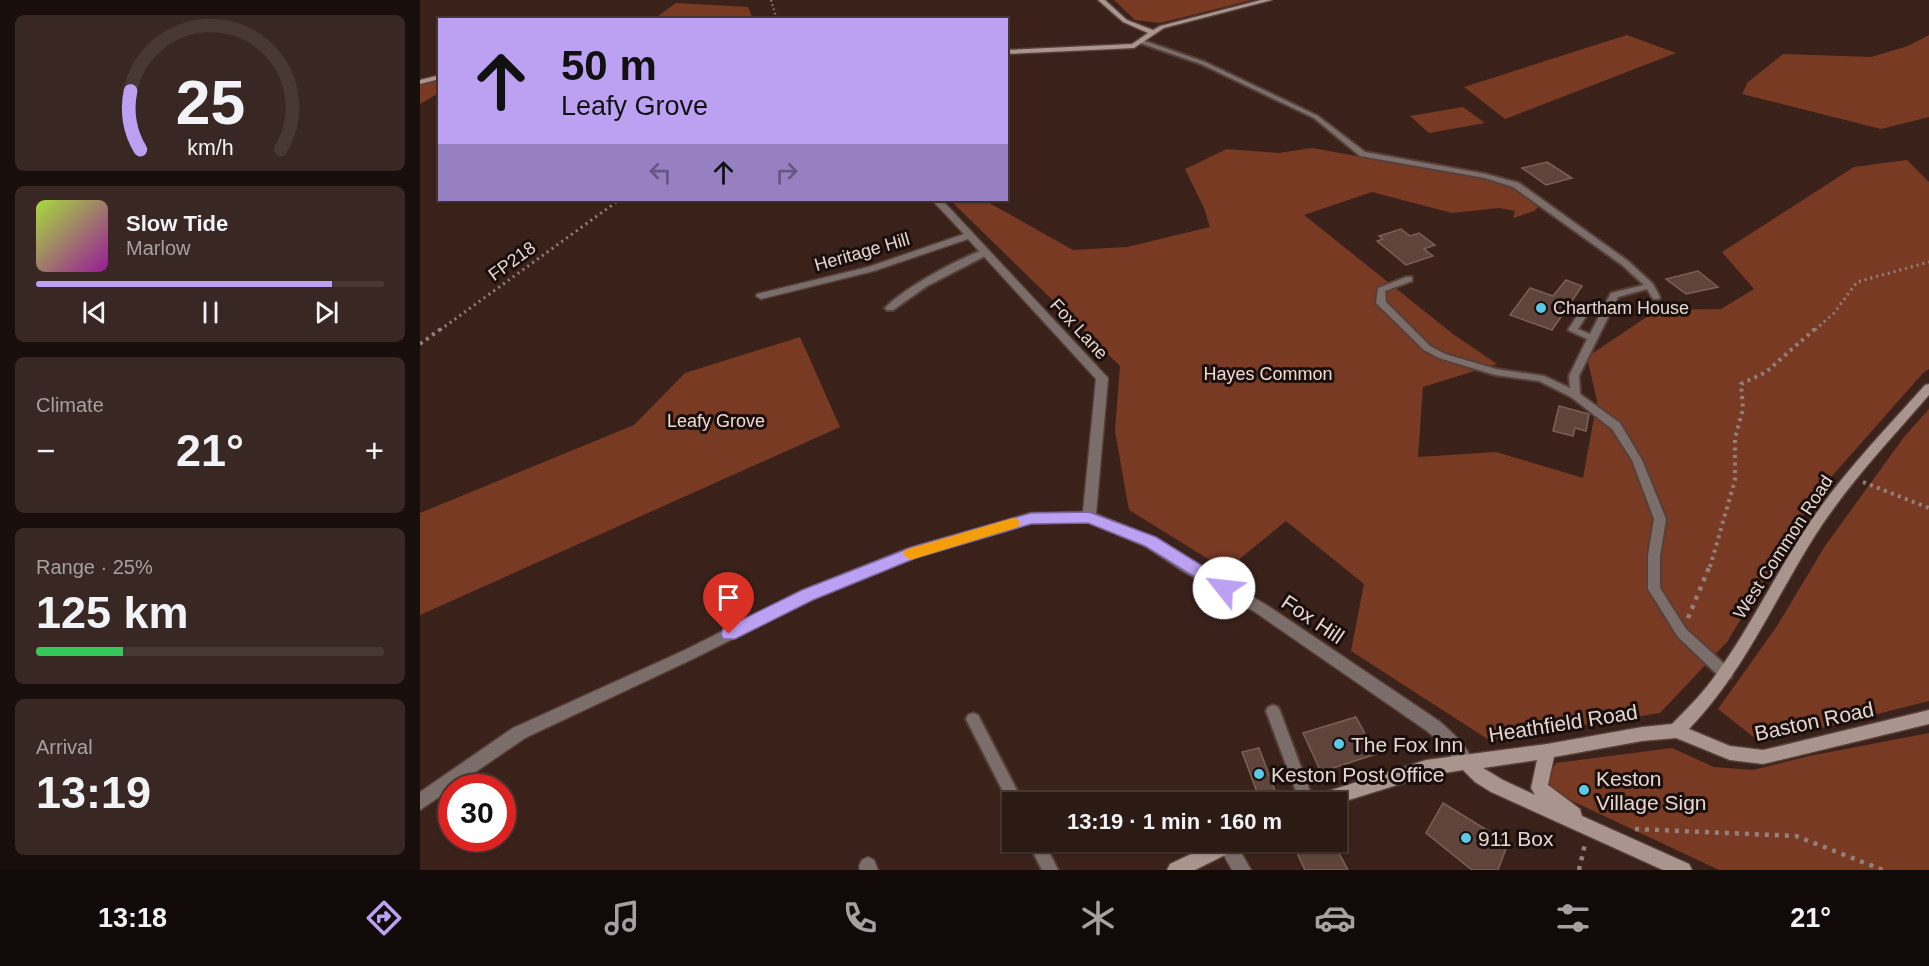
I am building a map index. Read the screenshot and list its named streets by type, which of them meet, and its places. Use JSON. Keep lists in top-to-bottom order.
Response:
{
  "streets": {
    "street": [
      "Heritage Hill",
      "Fox Lane",
      "West Common Road",
      "Fox Hill",
      "Baston Road",
      "Heathfield Road"
    ],
    "path": ["FP218"]
  },
  "crossings": [
    ["Heritage Hill", "Fox Lane"],
    ["Fox Lane", "Fox Hill"],
    ["West Common Road", "Baston Road"],
    ["West Common Road", "Heathfield Road"],
    ["Fox Hill", "Heathfield Road"],
    ["Baston Road", "Heathfield Road"]
  ],
  "parks": ["Hayes Common", "Leafy Grove"],
  "places": [
    "Chartham House",
    "The Fox Inn",
    "Keston Post Office",
    "Keston Village Sign",
    "911 Box"
  ],
  "page": {
    "turn": ["50 m", "Leafy Grove"],
    "song": ["Slow Tide", "Marlow"],
    "tile": [
      "Climate",
      ["Range · 25%", "125 km"],
      ["Arrival", "13:19"]
    ],
    "heat": ["−", "21°", "+"],
    "limit": "30",
    "trip": "13:19 · 1 min · 160 m",
    "tabs": ["13:18", "21°"],
    "gauge": ["25", "km/h"]
  }
}
